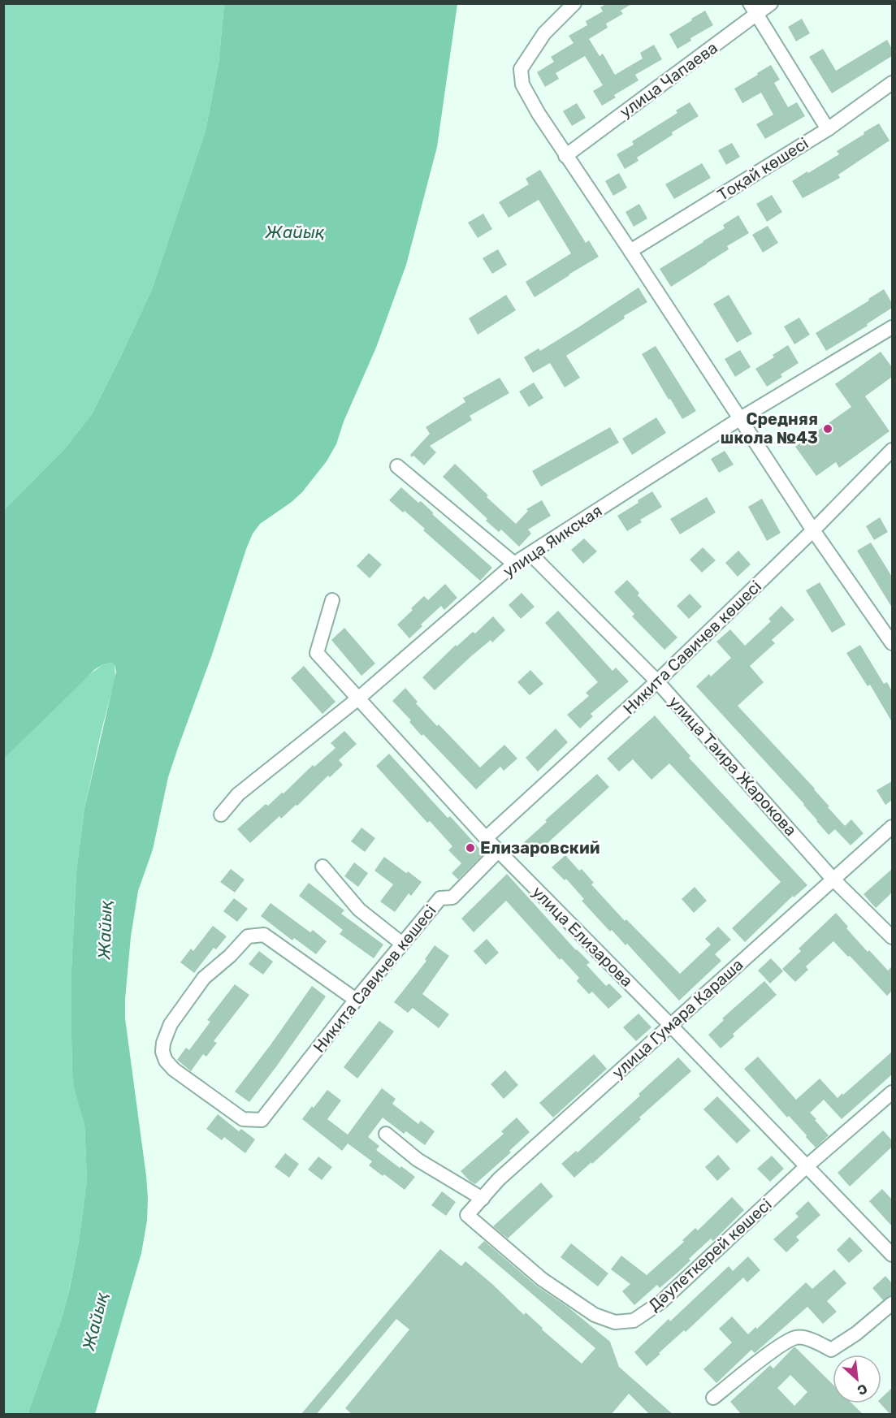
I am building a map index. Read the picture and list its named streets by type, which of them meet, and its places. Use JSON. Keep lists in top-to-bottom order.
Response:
{
  "streets": {
    "street": [
      "улица Чапаева",
      "Тоқай көшесі",
      "улица Яикская",
      "Никита Савичев көшесі",
      "улица Таира Жарокова",
      "улица Елизарова",
      "улица Гумара Караша",
      "Дәулеткерей көшесі"
    ]
  },
  "crossings": [
    ["улица Яикская", "улица Таира Жарокова"],
    ["улица Яикская", "улица Елизарова"],
    ["Никита Савичев көшесі", "улица Таира Жарокова"],
    ["Никита Савичев көшесі", "улица Елизарова"],
    ["улица Таира Жарокова", "улица Гумара Караша"],
    ["улица Елизарова", "улица Гумара Караша"],
    ["улица Елизарова", "Дәулеткерей көшесі"],
    ["улица Гумара Караша", "Дәулеткерей көшесі"]
  ],
  "water": ["Жайық"],
  "places": ["Средняя школа №43", "Елизаровский"],
  "north": "bottom right"
}
